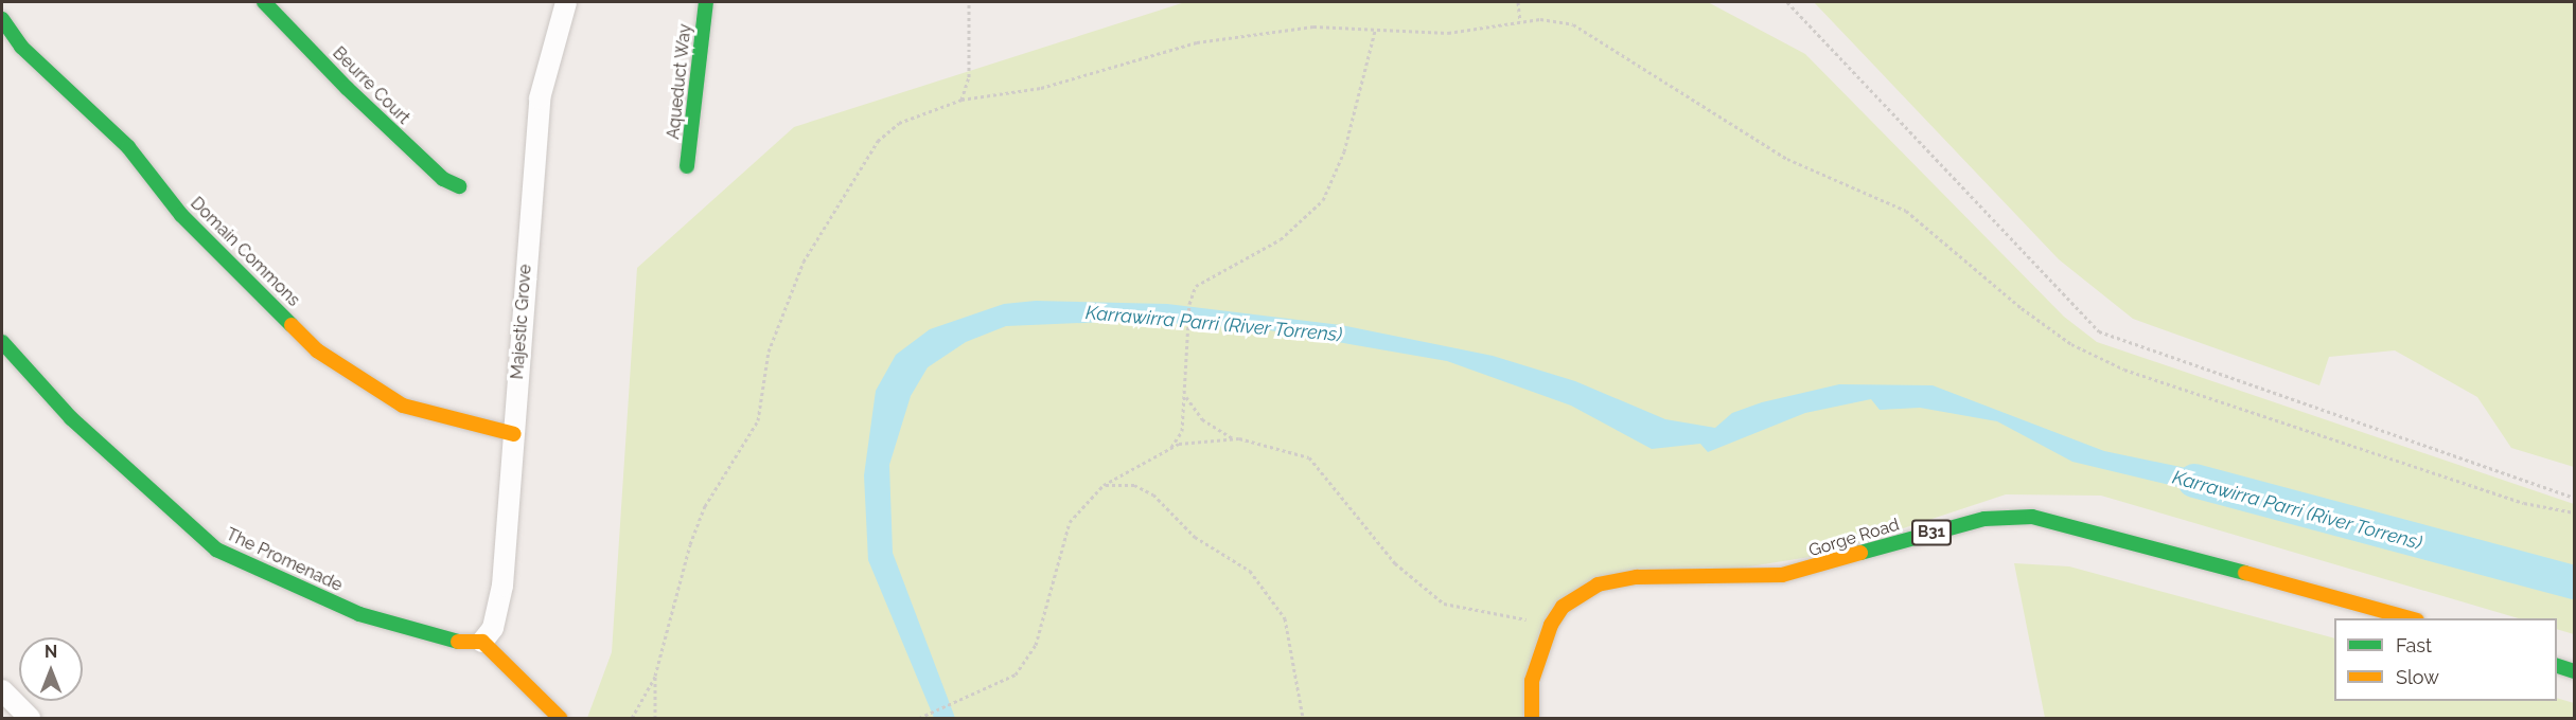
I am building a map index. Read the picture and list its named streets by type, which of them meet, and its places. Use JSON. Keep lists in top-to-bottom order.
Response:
{
  "streets": {
    "street": [
      "Aqueduct Way",
      "Beurre Court",
      "Domain Commons",
      "Majestic Grove",
      "B31",
      "Gorge Road",
      "The Promenade"
    ]
  },
  "crossings": [
    ["Domain Commons", "Majestic Grove"],
    ["Majestic Grove", "The Promenade"]
  ],
  "water": ["Karrawirra Parri (River Torrens)"],
  "legend": ["Fast", "Slow"],
  "north": "top"
}
